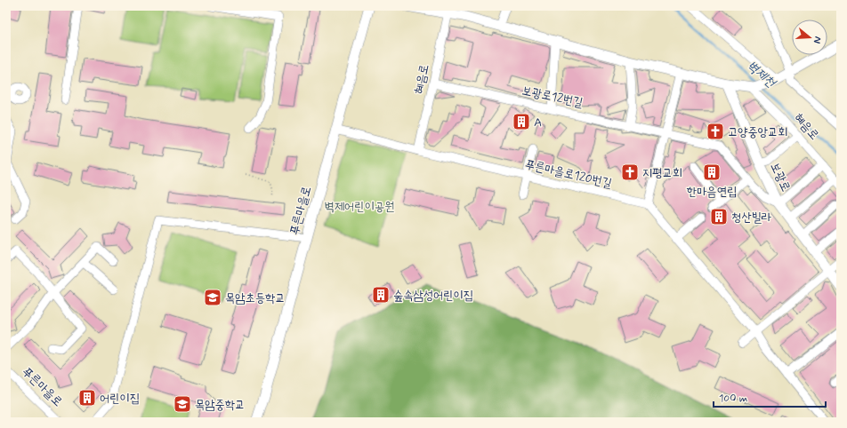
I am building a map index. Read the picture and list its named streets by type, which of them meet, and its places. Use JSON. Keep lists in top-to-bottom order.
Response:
{
  "streets": {
    "main road": ["보광로", "푸른마을로"],
    "street": ["혜음로", "보광로12번길", "푸른마을로120번길"]
  },
  "crossings": [
    ["혜음로", "보광로12번길"],
    ["혜음로", "푸른마을로120번길"],
    ["보광로12번길", "보광로"],
    ["푸른마을로120번길", "푸른마을로"]
  ],
  "water": ["벽제천"],
  "parks": ["벽제어린이공원"],
  "places": {
    "building": [
      "A",
      "한마음연립",
      "청산빌라",
      "숲속삼성어린이집",
      "어린이집"
    ],
    "church": ["고양중앙교회", "지평교회"],
    "school or university": ["목암초등학교", "목암중학교"]
  },
  "scale_bar": "100 m",
  "north": "right"
}
